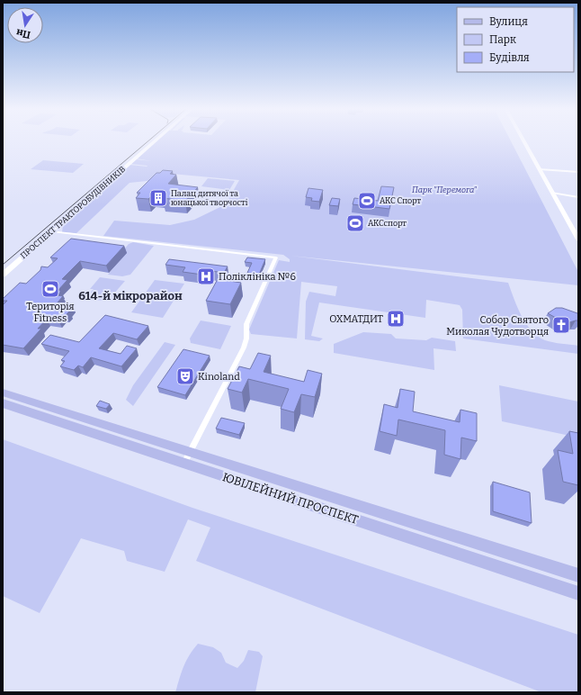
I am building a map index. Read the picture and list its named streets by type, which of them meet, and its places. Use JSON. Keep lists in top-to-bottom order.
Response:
{
  "streets": {
    "main road": ["ПРОСПЕКТ ТРАКТОРОБУДІВНИКІВ", "ЮВІЛЕЙНИЙ ПРОСПЕКТ"]
  },
  "districts": ["614-й мікрорайон"],
  "parks": ["Парк \"Перемога\""],
  "places": {
    "building": ["Палац дитячої та юнацької творчості"],
    "sports": ["АКС Спорт", "АКСспорт", "Територія Fitness"],
    "hospital": ["Поліклініка №6", "ОХМАТДИТ"],
    "church": ["Собор Святого Миколая Чудотворця"],
    "theatre": ["Kinoland"]
  },
  "legend": ["Вулиця", "Парк", "Будівля"],
  "north": "bottom"
}
